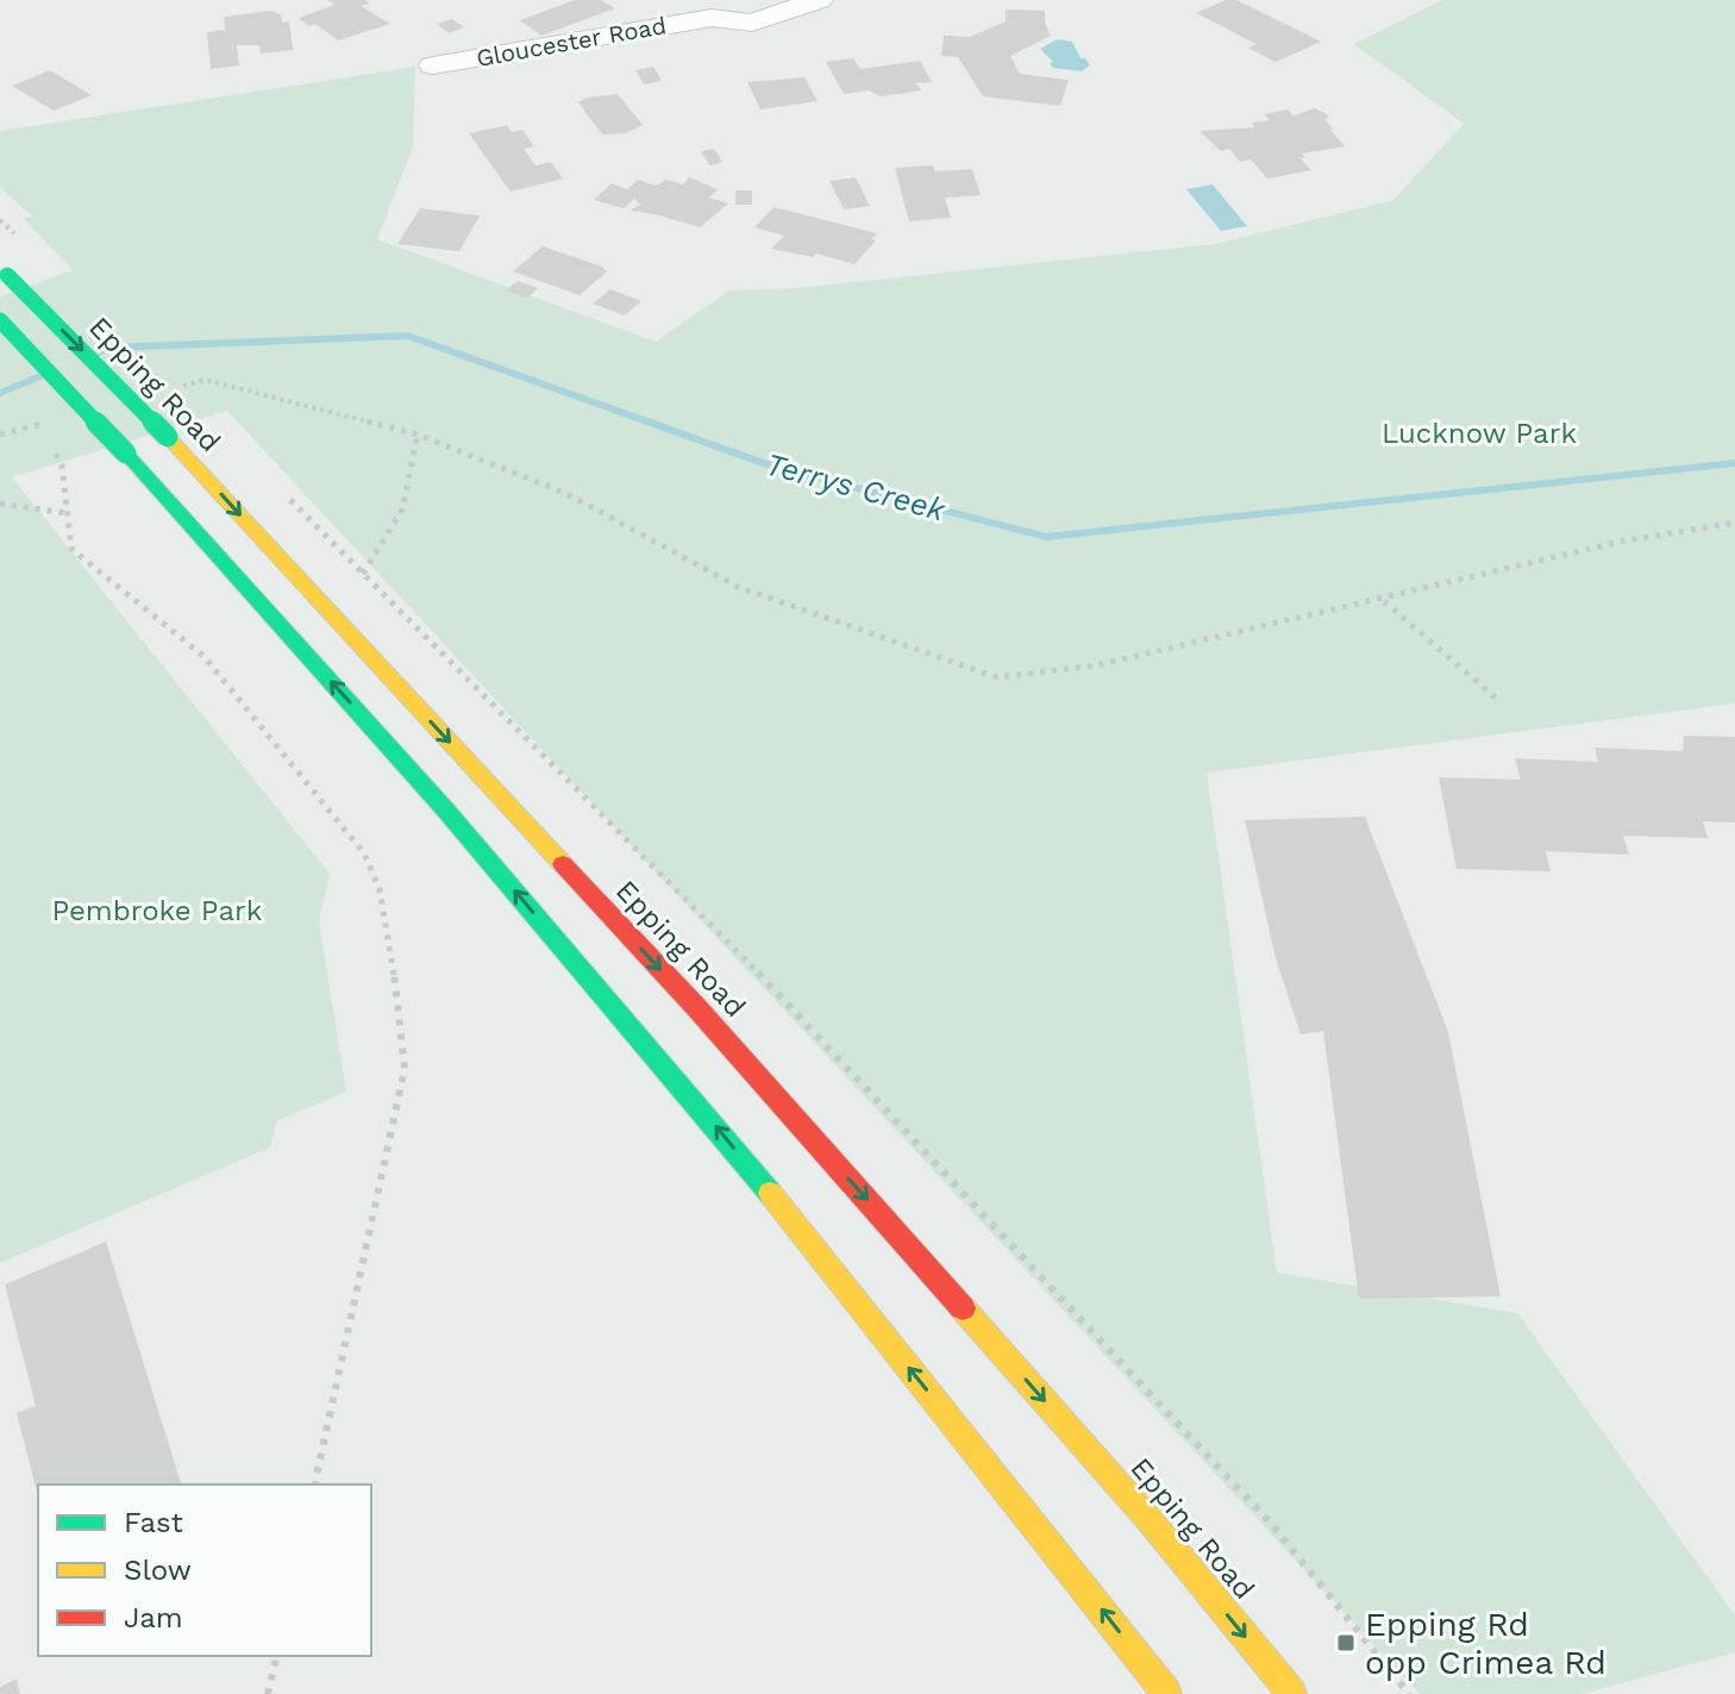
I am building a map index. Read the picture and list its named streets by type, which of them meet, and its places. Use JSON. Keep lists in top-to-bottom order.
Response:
{
  "streets": {
    "main road": ["Epping Road"],
    "street": ["Gloucester Road"]
  },
  "water": ["Terrys Creek"],
  "parks": ["Lucknow Park", "Pembroke Park"],
  "places": {
    "transit": ["Epping Rd opp Crimea Rd"]
  },
  "legend": ["Fast", "Slow", "Jam"]
}
